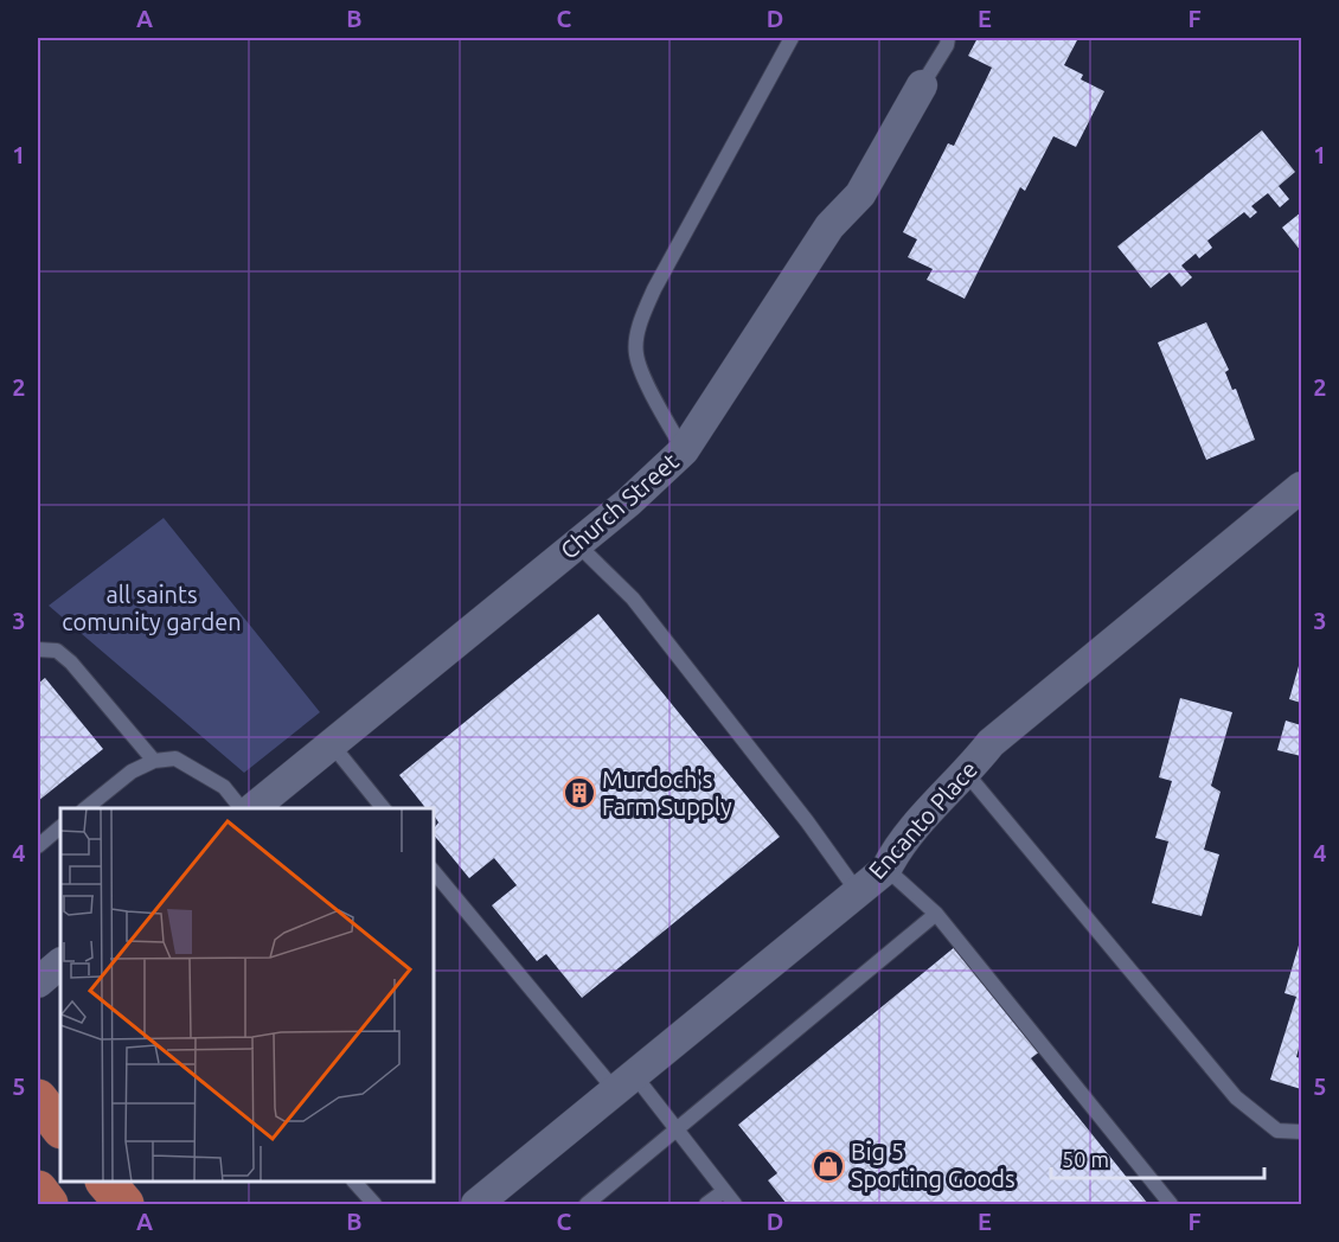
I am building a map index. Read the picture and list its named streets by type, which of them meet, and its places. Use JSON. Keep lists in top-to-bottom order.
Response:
{
  "streets": {
    "street": ["Church Street", "Encanto Place"]
  },
  "parks": ["all saints comunity garden"],
  "places": {
    "building": ["Murdoch's Farm Supply"],
    "shop": ["Big 5 Sporting Goods"]
  },
  "scale_bar": "50 m",
  "grid": {
    "columns": [
      "A",
      "B",
      "C",
      "D",
      "E",
      "F"
    ],
    "rows": [
      "1",
      "2",
      "3",
      "4",
      "5"
    ]
  }
}
